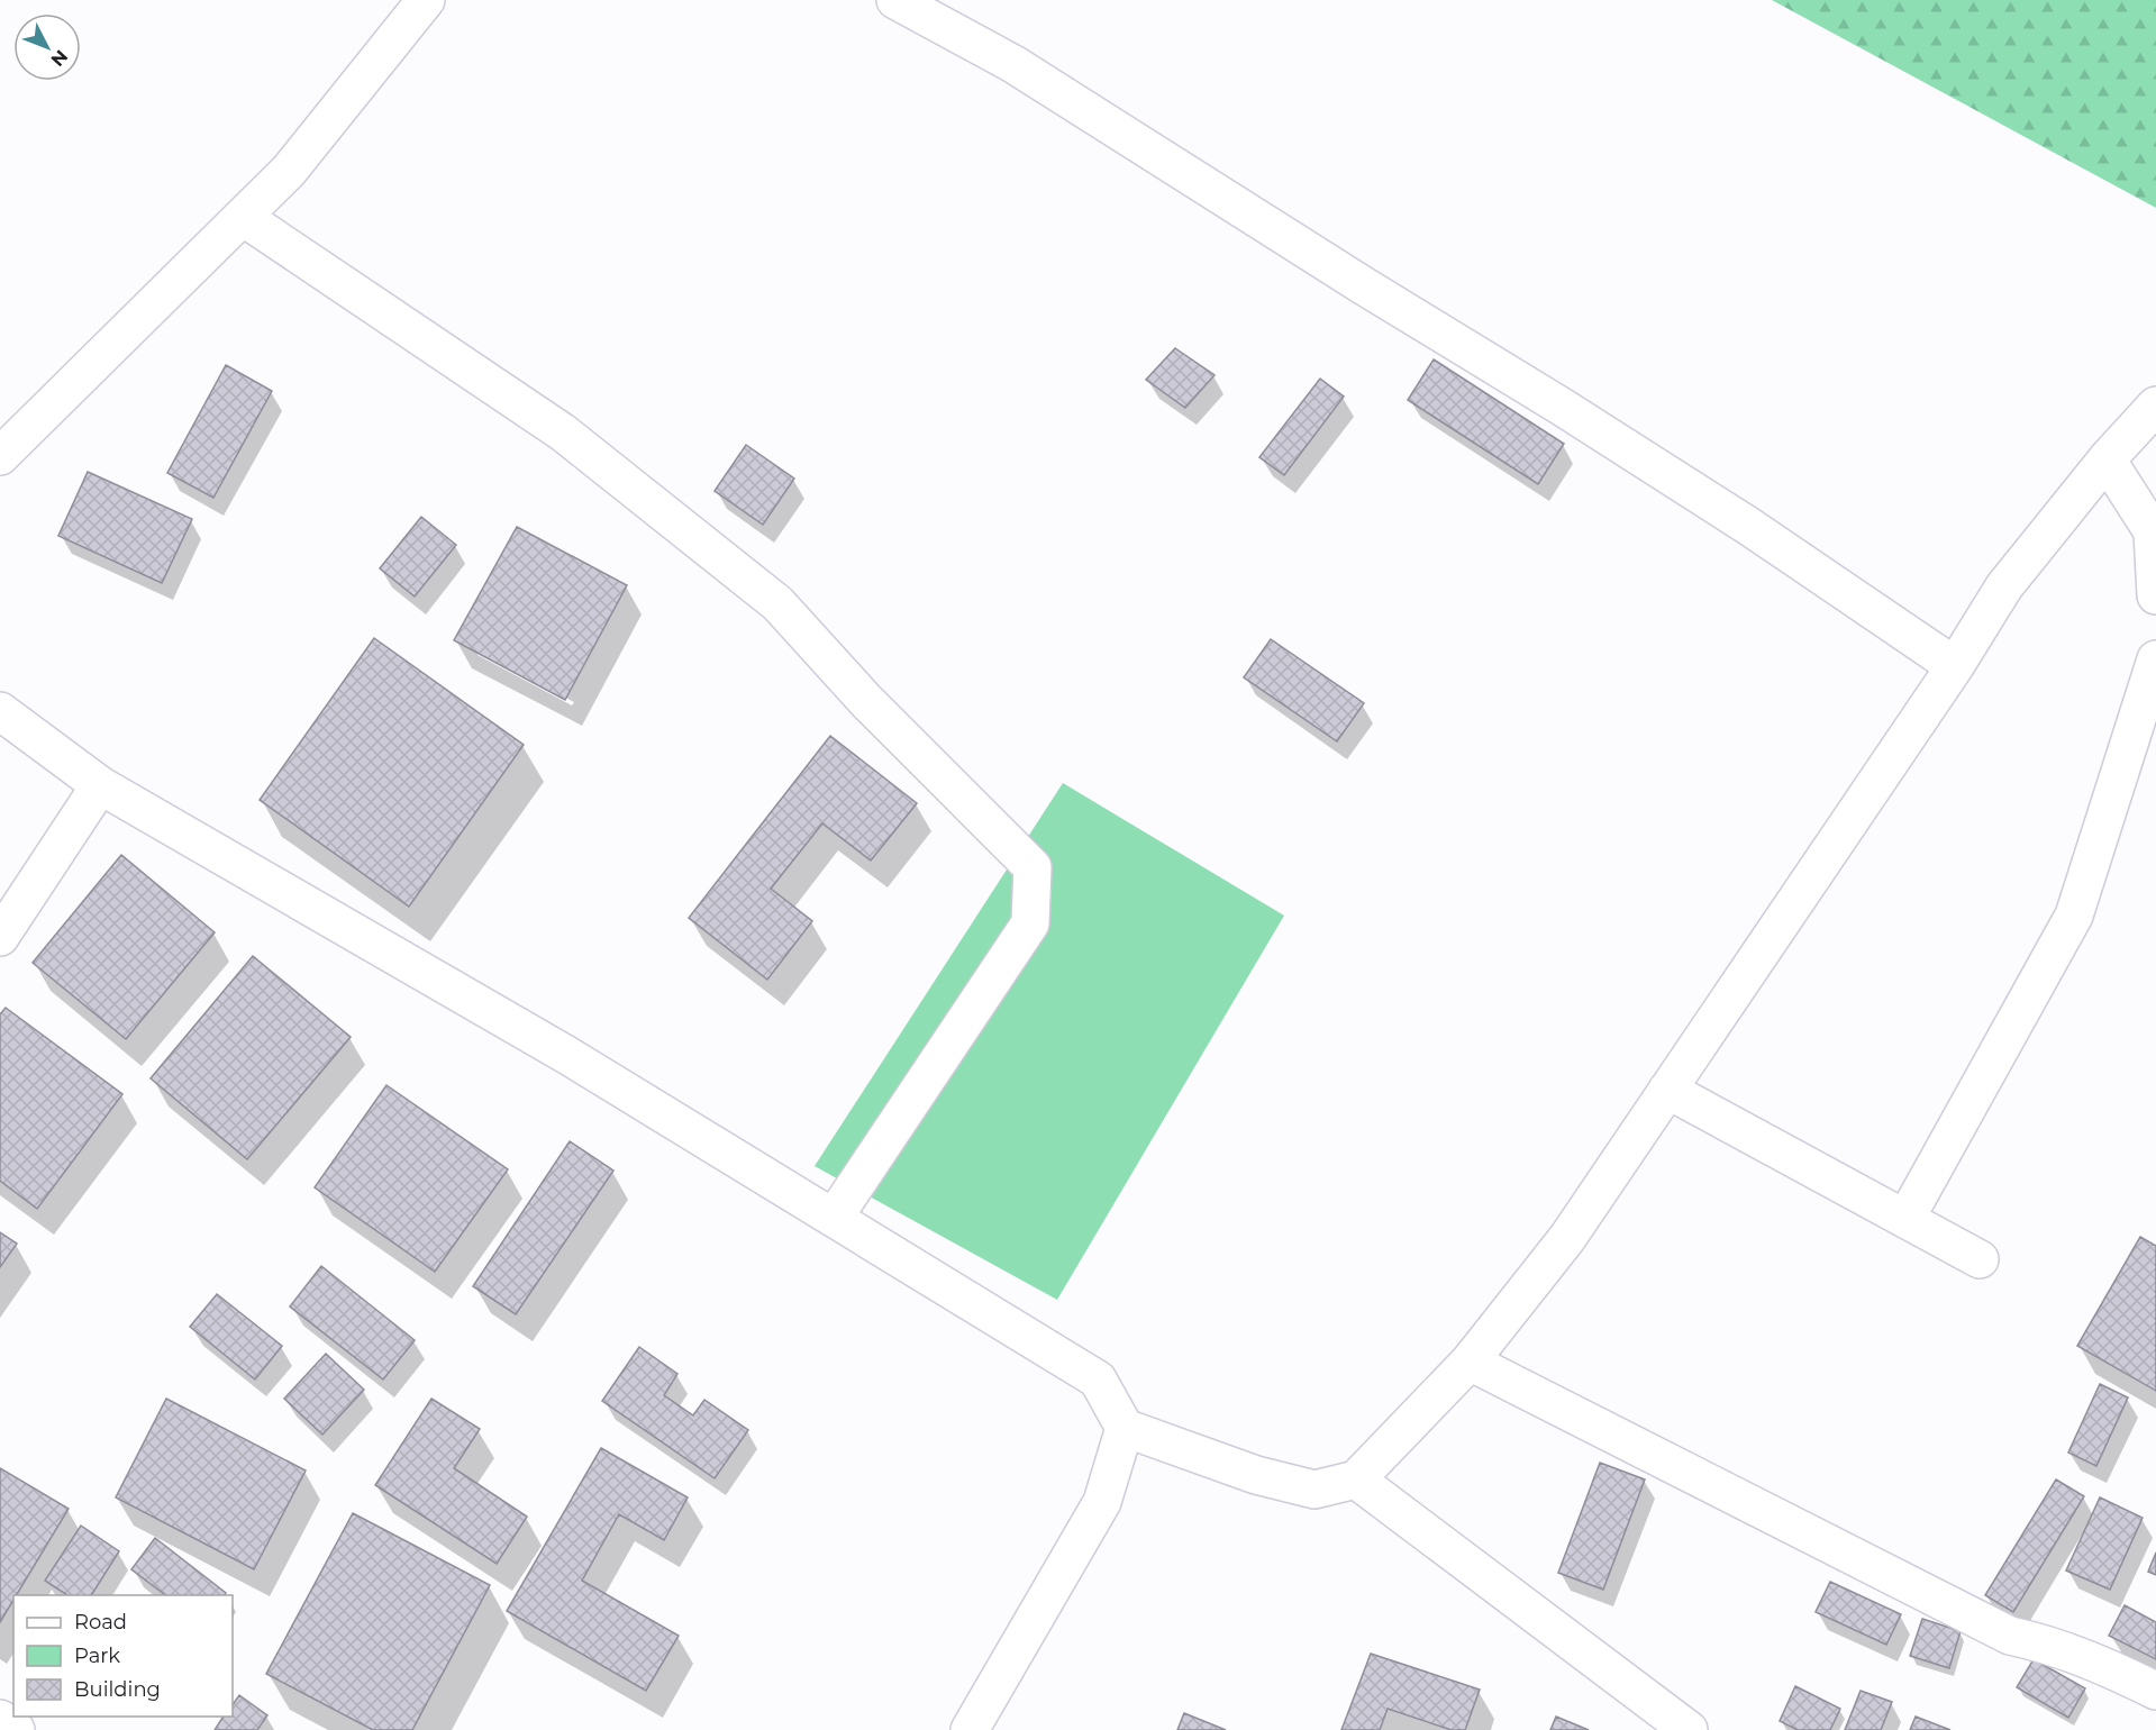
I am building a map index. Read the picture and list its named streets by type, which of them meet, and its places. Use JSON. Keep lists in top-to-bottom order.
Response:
{
  "legend": ["Road", "Park", "Building"],
  "north": "bottom right"
}
